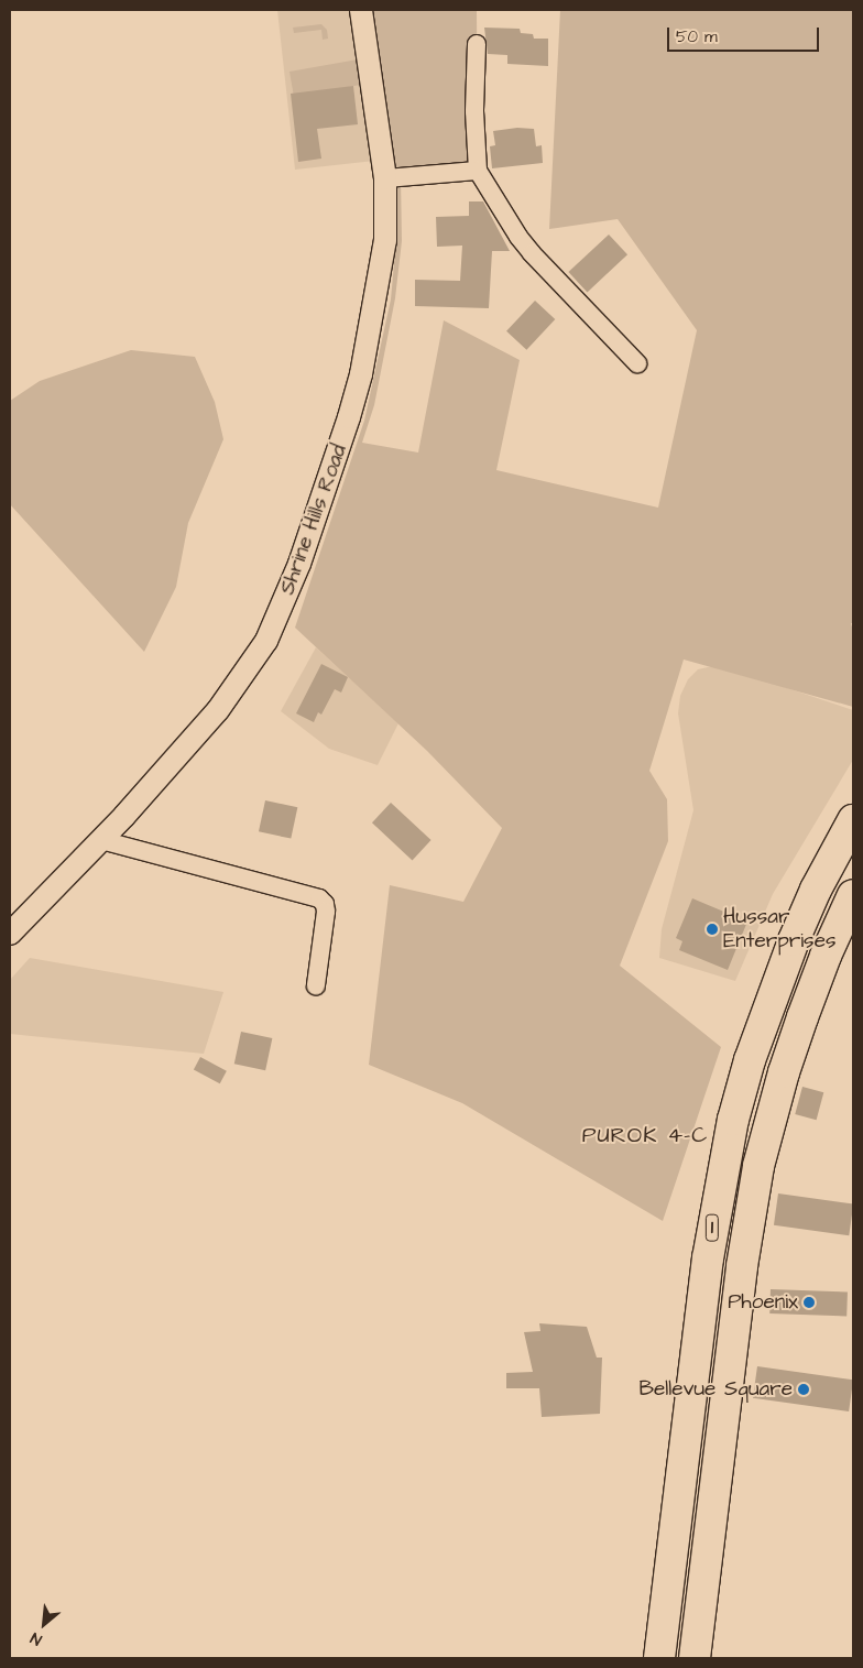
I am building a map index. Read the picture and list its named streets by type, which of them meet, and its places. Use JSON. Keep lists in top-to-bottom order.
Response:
{
  "streets": {
    "highway": ["1"],
    "street": ["Shrine Hills Road"]
  },
  "districts": ["PUROK 4-C"],
  "places": ["Hussar Enterprises", "Phoenix", "Bellevue Square"],
  "scale_bar": "50 m",
  "north": "bottom left"
}
